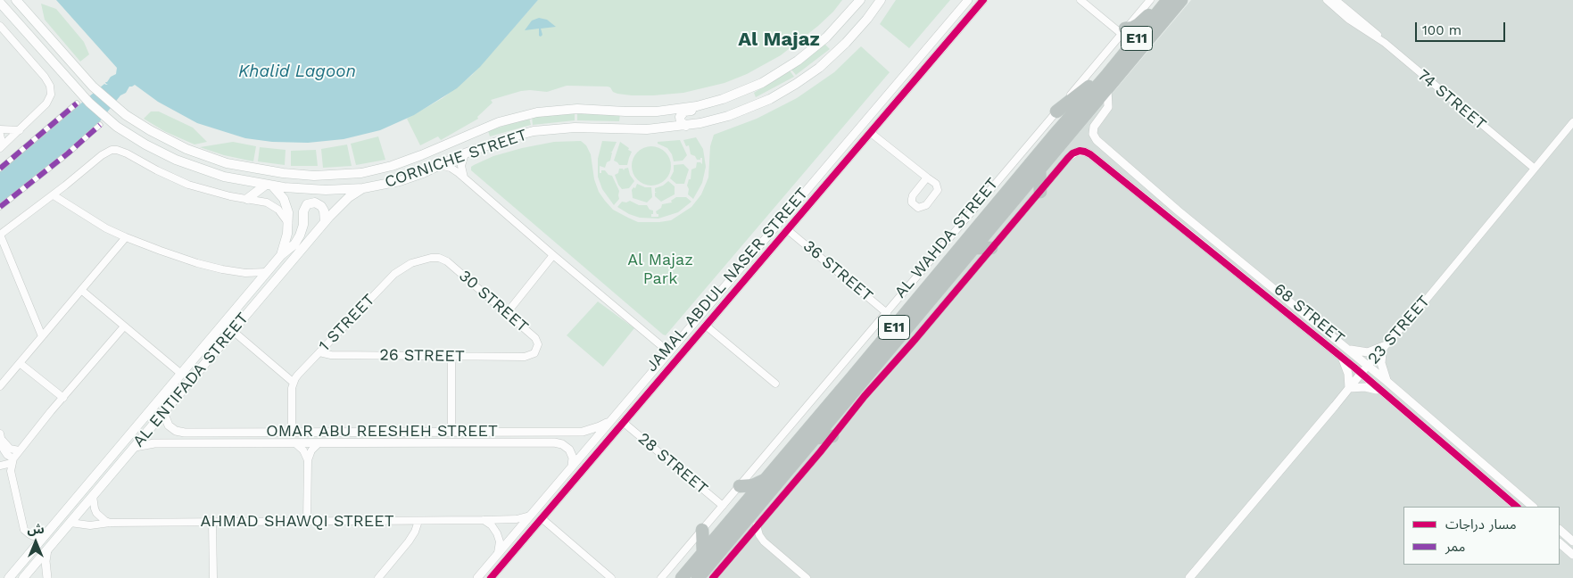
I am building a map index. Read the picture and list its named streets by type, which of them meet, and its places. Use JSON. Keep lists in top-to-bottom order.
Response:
{
  "streets": {
    "highway": ["E11", "AL WAHDA STREET"],
    "main road": ["CORNICHE STREET", "AL ENTIFADA STREET"],
    "street": [
      "74 STREET",
      "36 STREET",
      "JAMAL ABDUL NASER STREET",
      "30 STREET",
      "68 STREET",
      "1 STREET",
      "23 STREET",
      "26 STREET",
      "OMAR ABU REESHEH STREET",
      "28 STREET",
      "AHMAD SHAWQI STREET"
    ]
  },
  "crossings": [
    ["74 STREET", "23 STREET"],
    ["CORNICHE STREET", "AL ENTIFADA STREET"],
    ["AL WAHDA STREET", "68 STREET"],
    ["36 STREET", "JAMAL ABDUL NASER STREET"],
    ["JAMAL ABDUL NASER STREET", "OMAR ABU REESHEH STREET"],
    ["JAMAL ABDUL NASER STREET", "28 STREET"],
    ["JAMAL ABDUL NASER STREET", "AHMAD SHAWQI STREET"],
    ["30 STREET", "1 STREET"],
    ["30 STREET", "26 STREET"],
    ["68 STREET", "23 STREET"],
    ["1 STREET", "26 STREET"],
    ["AL ENTIFADA STREET", "OMAR ABU REESHEH STREET"],
    ["AL ENTIFADA STREET", "AHMAD SHAWQI STREET"]
  ],
  "districts": ["Al Majaz"],
  "water": ["Khalid Lagoon"],
  "parks": ["Al Majaz Park"],
  "legend": ["مسار دراجات", "ممر"],
  "scale_bar": "100 m",
  "north": "top"
}
